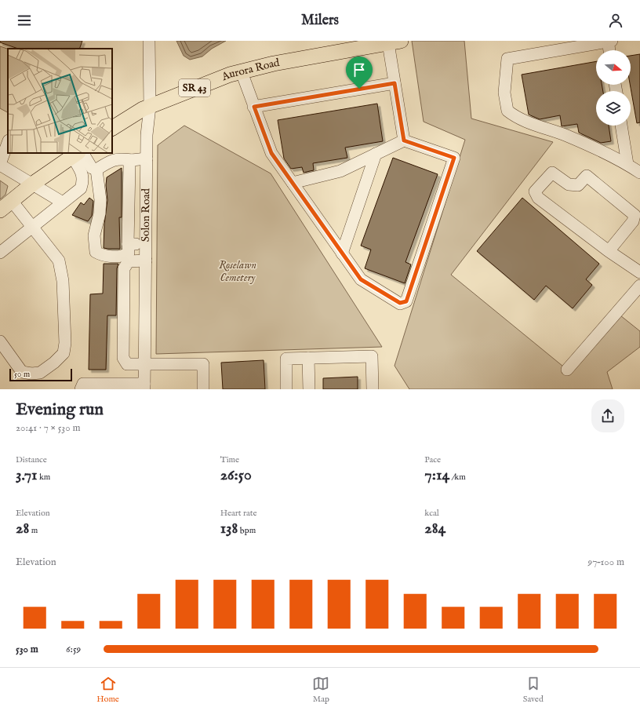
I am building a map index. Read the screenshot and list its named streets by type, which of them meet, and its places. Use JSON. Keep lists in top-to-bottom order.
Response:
{
  "streets": {
    "main road": ["Aurora Road", "SR 43"],
    "street": ["Solon Road"]
  },
  "crossings": [
    ["Aurora Road", "Solon Road"]
  ],
  "parks": ["Roselawn Cemetery"],
  "scale_bar": "50 m",
  "north": "right",
  "page": {
    "header": "Milers",
    "scale": "50 m",
    "heading": ["Evening run", "20:41 · 7 × 530 m"],
    "stats": [
      ["Distance", "3.71 km"],
      ["Time", "26:50"],
      ["Pace", "7:14 /km"],
      ["Elevation", "28 m"],
      ["Heart rate", "138 bpm"],
      ["kcal", "284"]
    ],
    "chart": ["Elevation", "97–100 m"],
    "list": [
      {
        "name": "530 m",
        "note": "6:59"
      }
    ],
    "tabs": ["Home", "Map", "Saved"]
  }
}
